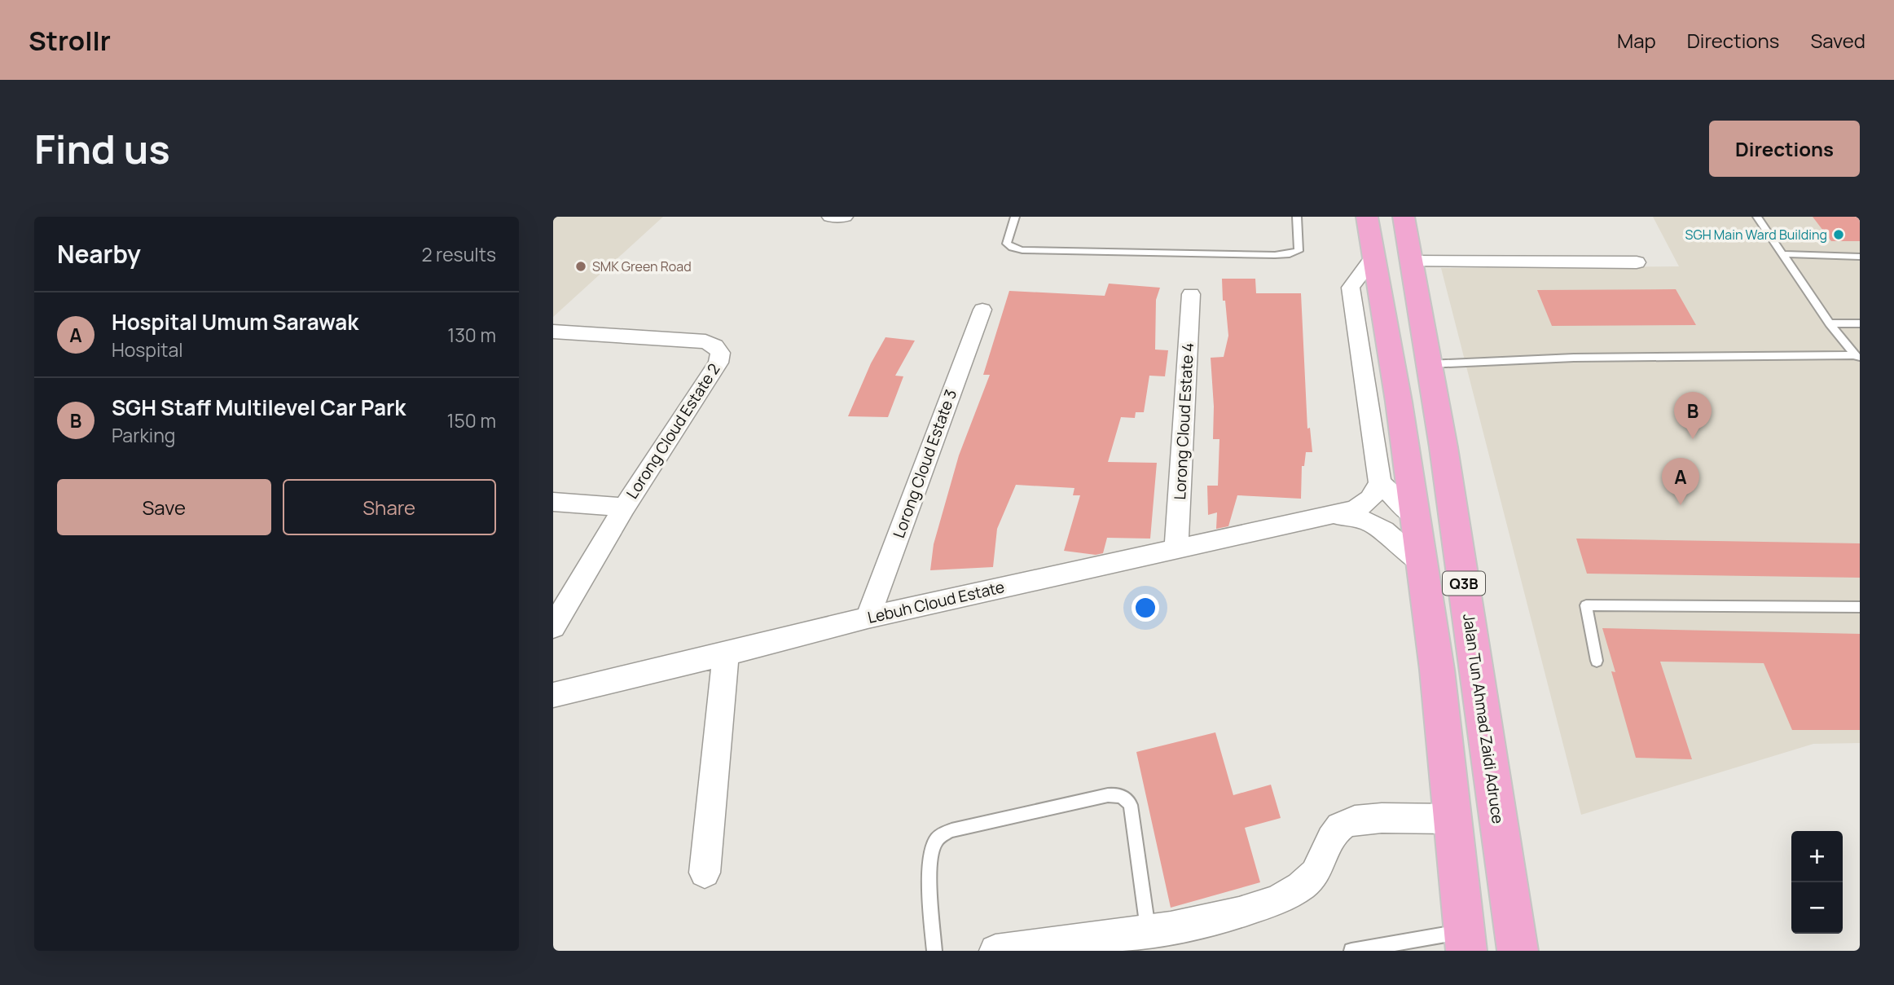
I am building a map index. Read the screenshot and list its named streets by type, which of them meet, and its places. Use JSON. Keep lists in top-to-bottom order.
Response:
{
  "streets": {
    "main road": ["Q3B", "Jalan Tun Ahmad Zaidi Adruce"],
    "street": [
      "Lorong Cloud Estate 4",
      "Lorong Cloud Estate 2",
      "Lorong Cloud Estate 3",
      "Lebuh Cloud Estate"
    ]
  },
  "crossings": [
    ["Lorong Cloud Estate 4", "Lebuh Cloud Estate"],
    ["Lorong Cloud Estate 3", "Lebuh Cloud Estate"]
  ],
  "places": ["SGH Main Ward Building", "SMK Green Road"],
  "page": {
    "header": "Strollr",
    "nav": ["Map", "Directions", "Saved"],
    "buttons": [
      "Directions",
      ["Save", "Share"]
    ],
    "title": "Find us",
    "heading": ["Nearby", "2 results"],
    "list": [
      {
        "mark": "A",
        "name": "Hospital Umum Sarawak",
        "note": "Hospital",
        "value": "130 m"
      },
      {
        "mark": "B",
        "name": "SGH Staff Multilevel Car Park",
        "note": "Parking",
        "value": "150 m"
      }
    ],
    "pins": ["B", "A"],
    "map_buttons": ["+", "−"]
  }
}
